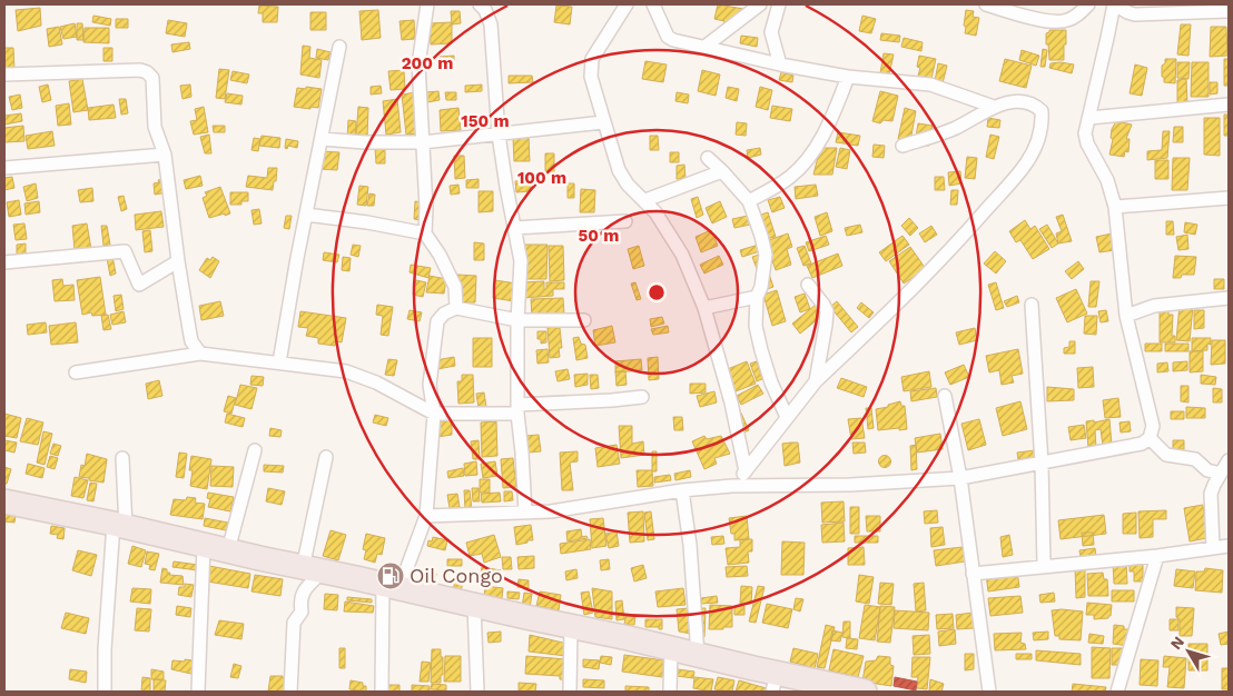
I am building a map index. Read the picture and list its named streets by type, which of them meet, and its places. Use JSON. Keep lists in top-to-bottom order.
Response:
{
  "places": {
    "fuel station": ["Oil Congo"]
  },
  "north": "top left",
  "rings": [
    "200 m",
    "150 m",
    "100 m",
    "50 m"
  ]
}
